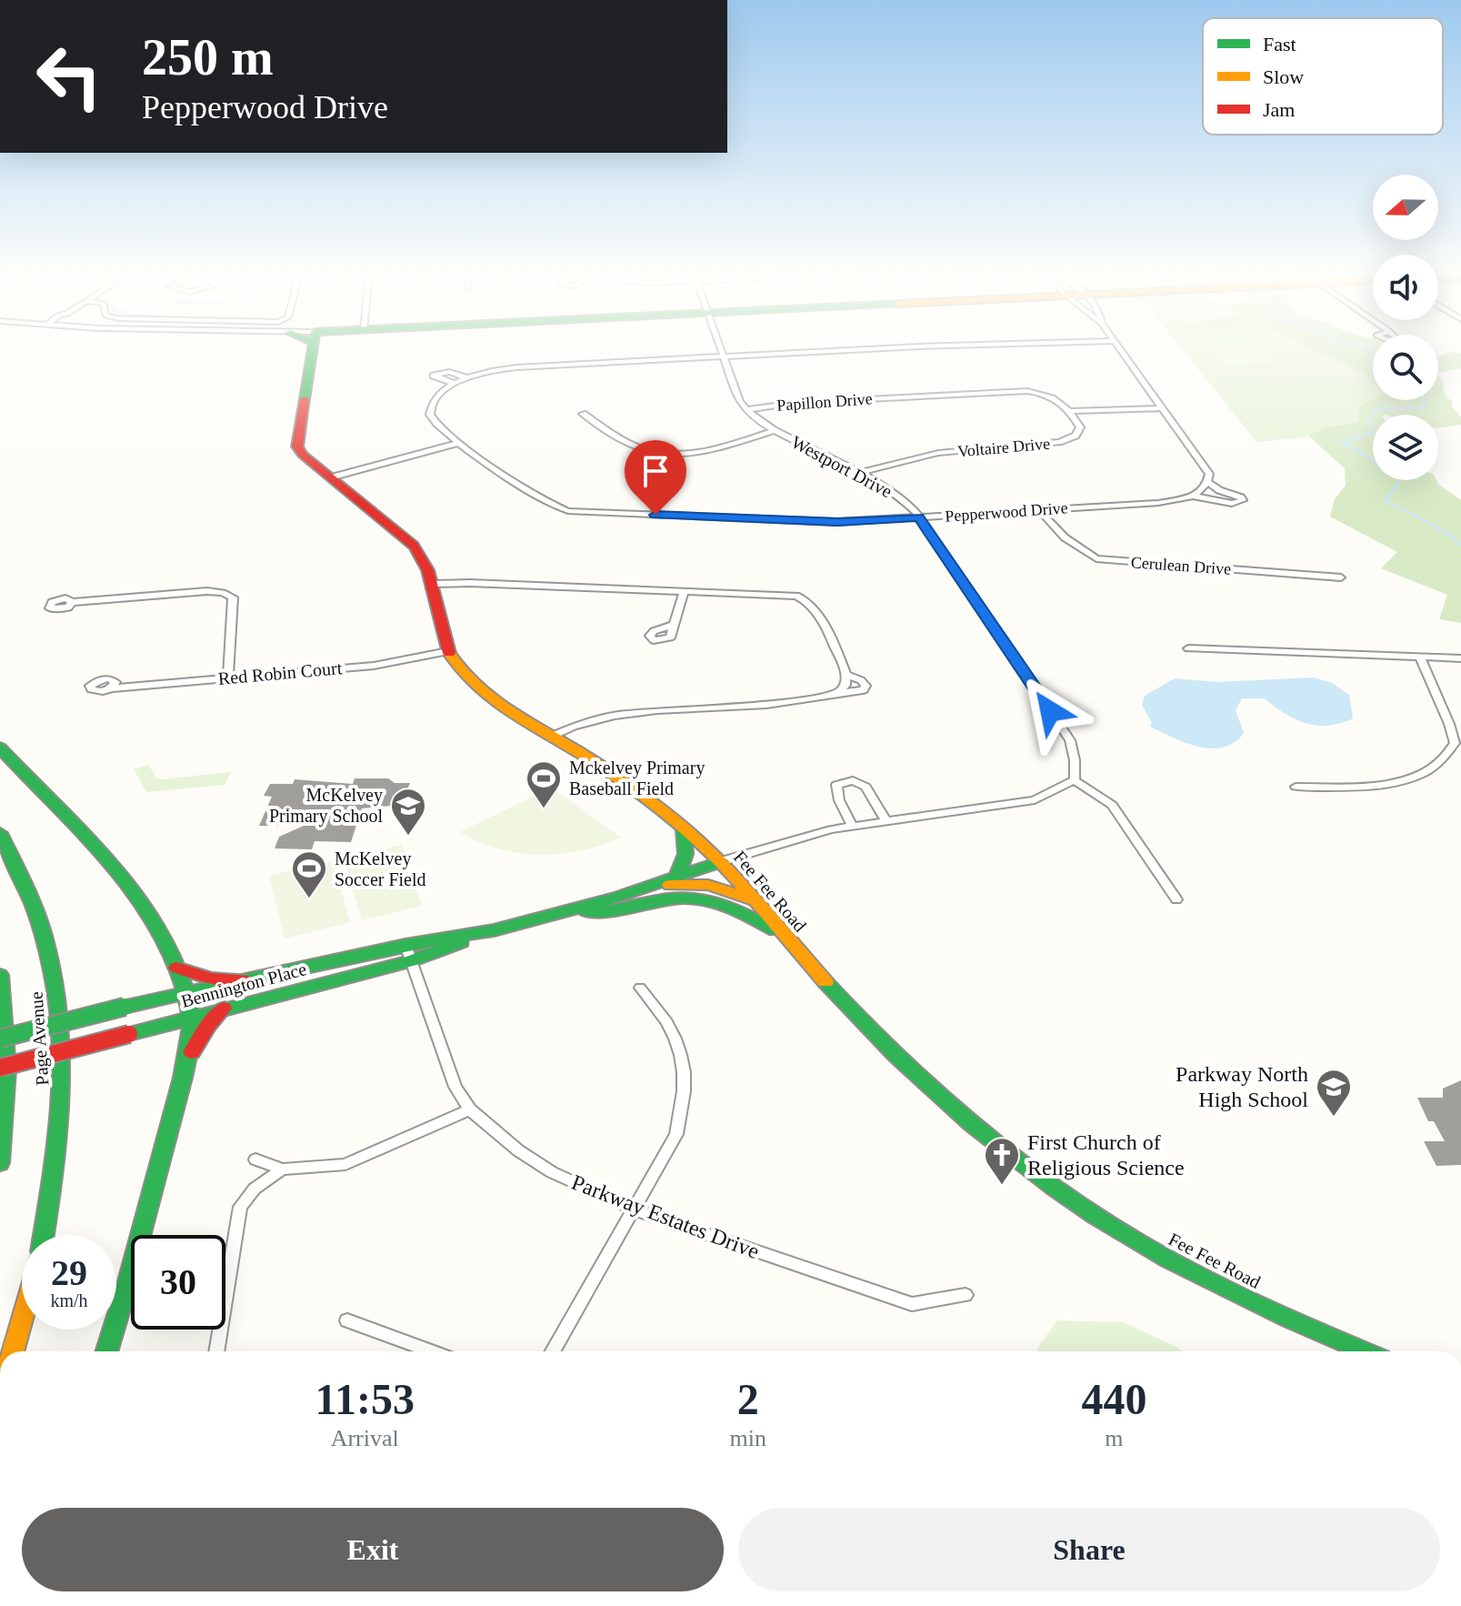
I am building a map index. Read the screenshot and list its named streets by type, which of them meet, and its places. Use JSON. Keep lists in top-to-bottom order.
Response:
{
  "streets": {
    "main road": ["Fee Fee Road", "Bennington Place", "Page Avenue"],
    "street": [
      "Papillon Drive",
      "Voltaire Drive",
      "Westport Drive",
      "Pepperwood Drive",
      "Cerulean Drive",
      "Red Robin Court",
      "Parkway Estates Drive"
    ]
  },
  "crossings": [
    ["Papillon Drive", "Voltaire Drive"],
    ["Papillon Drive", "Westport Drive"],
    ["Voltaire Drive", "Westport Drive"],
    ["Westport Drive", "Pepperwood Drive"],
    ["Pepperwood Drive", "Cerulean Drive"],
    ["Red Robin Court", "Fee Fee Road"],
    ["Fee Fee Road", "Bennington Place"],
    ["Bennington Place", "Parkway Estates Drive"]
  ],
  "places": {
    "sports": ["Mckelvey Primary Baseball Field", "McKelvey Soccer Field"],
    "school or university": ["McKelvey Primary School", "Parkway North High School"],
    "church": ["First Church of Religious Science"]
  },
  "legend": ["Fast", "Slow", "Jam"],
  "north": "left",
  "page": {
    "turn": ["250 m", "Pepperwood Drive"],
    "speed": "29 km/h",
    "limit": "30",
    "eta": [
      "11:53",
      "Arrival",
      "2",
      "min",
      "440",
      "m"
    ],
    "buttons": ["Exit", "Share"]
  }
}
